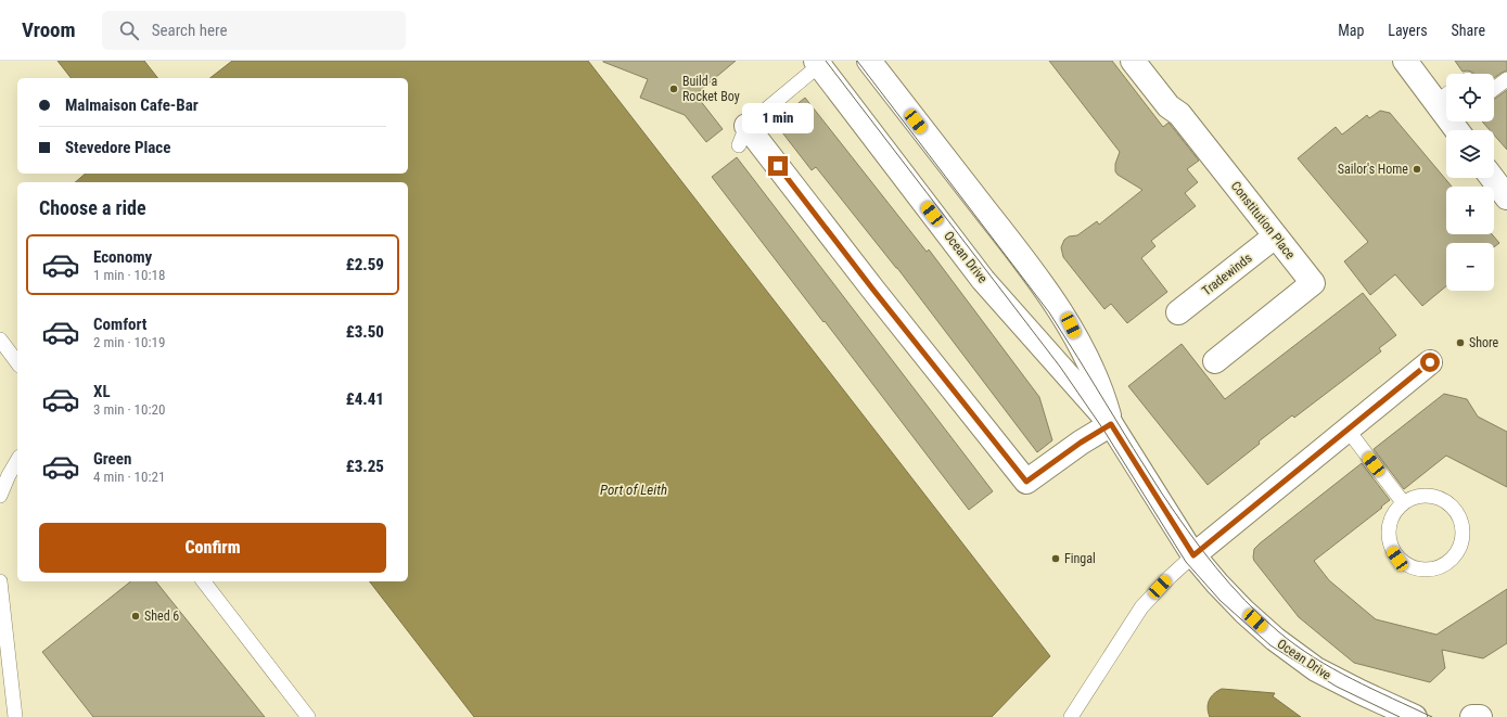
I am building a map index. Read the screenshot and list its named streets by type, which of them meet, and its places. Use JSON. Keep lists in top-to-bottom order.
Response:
{
  "streets": {
    "street": ["Constitution Place", "Ocean Drive", "Tradewinds"]
  },
  "crossings": [
    ["Constitution Place", "Tradewinds"]
  ],
  "water": ["Port of Leith"],
  "places": [
    "Build a Rocket Boy",
    "Sailor's Home",
    "Shore",
    "Fingal",
    "Shed 6"
  ],
  "page": {
    "header": "Vroom",
    "search": "Search here",
    "nav": ["Map", "Layers", "Share"],
    "map_buttons": ["+", "−"],
    "banner": ["Malmaison Cafe-Bar", "Stevedore Place"],
    "bubble": "1 min",
    "heading": "Choose a ride",
    "list": [
      {
        "name": "Economy",
        "note": "1 min · 10:18",
        "value": "£2.59"
      },
      {
        "name": "Comfort",
        "note": "2 min · 10:19",
        "value": "£3.50"
      },
      {
        "name": "XL",
        "note": "3 min · 10:20",
        "value": "£4.41"
      },
      {
        "name": "Green",
        "note": "4 min · 10:21",
        "value": "£3.25"
      }
    ],
    "buttons": "Confirm"
  }
}
